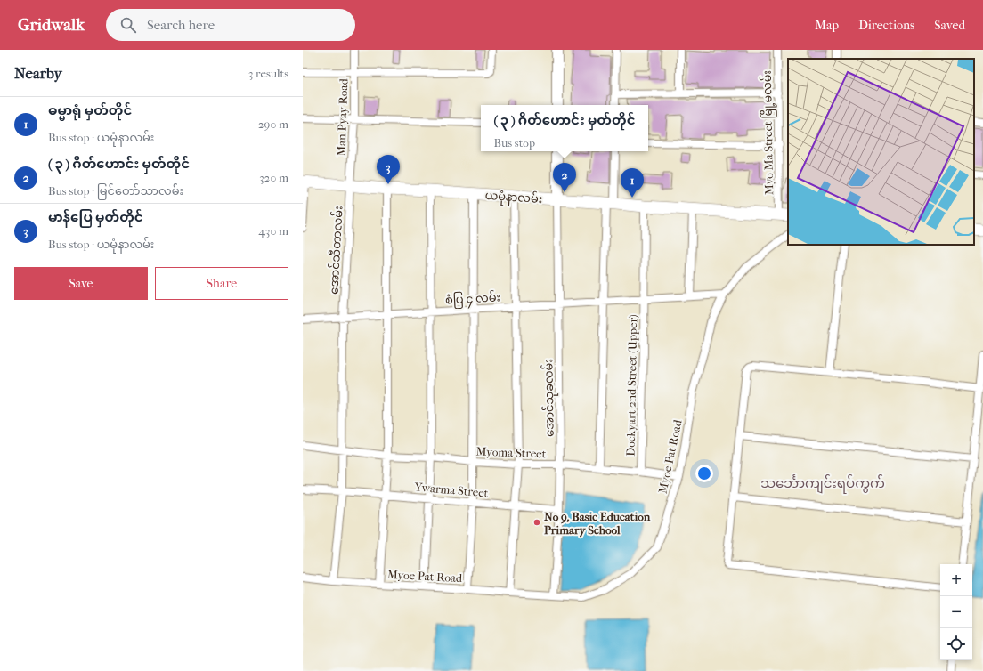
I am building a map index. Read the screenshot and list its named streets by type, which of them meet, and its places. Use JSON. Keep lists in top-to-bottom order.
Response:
{
  "streets": {
    "main road": ["ယမုံနာလမ်း"],
    "street": [
      "Man Pyay Road",
      "Myo Ma Street မြို့မလမ်း",
      "အောင်သီတာလမ်း",
      "စံပြ ၄ လမ်း",
      "Dockyart 2nd Street (Upper)",
      "အောင်သုခလမ်း",
      "Myoma Street",
      "Myoe Pat Road",
      "Ywarma Street"
    ]
  },
  "crossings": [
    ["Man Pyay Road", "ယမုံနာလမ်း"],
    ["Man Pyay Road", "အောင်သီတာလမ်း"],
    ["Myo Ma Street မြို့မလမ်း", "ယမုံနာလမ်း"],
    ["ယမုံနာလမ်း", "အောင်သီတာလမ်း"],
    ["ယမုံနာလမ်း", "Dockyart 2nd Street (Upper)"],
    ["ယမုံနာလမ်း", "အောင်သုခလမ်း"],
    ["အောင်သီတာလမ်း", "စံပြ ၄ လမ်း"],
    ["အောင်သီတာလမ်း", "Myoma Street"],
    ["အောင်သီတာလမ်း", "Myoe Pat Road"],
    ["အောင်သီတာလမ်း", "Ywarma Street"],
    ["စံပြ ၄ လမ်း", "Dockyart 2nd Street (Upper)"],
    ["စံပြ ၄ လမ်း", "အောင်သုခလမ်း"],
    ["စံပြ ၄ လမ်း", "Myoe Pat Road"],
    ["Dockyart 2nd Street (Upper)", "Myoma Street"],
    ["အောင်သုခလမ်း", "Myoma Street"],
    ["အောင်သုခလမ်း", "Myoe Pat Road"],
    ["အောင်သုခလမ်း", "Ywarma Street"],
    ["Myoma Street", "Myoe Pat Road"]
  ],
  "districts": ["သင်္ဘောကျင်းရပ်ကွက်"],
  "places": ["No 9, Basic Education Primary School"],
  "page": {
    "header": "Gridwalk",
    "search": "Search here",
    "nav": ["Map", "Directions", "Saved"],
    "heading": ["Nearby", "3 results"],
    "list": [
      {
        "mark": "1",
        "name": "ဓမ္မာရုံ မှတ်တိုင်",
        "note": "Bus stop · ယမုံနာလမ်း",
        "value": "290 m"
      },
      {
        "mark": "2",
        "name": "( ၃ ) ဂိတ်ဟောင်း မှတ်တိုင်",
        "note": "Bus stop · မြင်တော်သာလမ်း",
        "value": "320 m"
      },
      {
        "mark": "3",
        "name": "မာန်ပြေ မှတ်တိုင်",
        "note": "Bus stop · ယမုံနာလမ်း",
        "value": "430 m"
      }
    ],
    "popup": ["( ၃ ) ဂိတ်ဟောင်း မှတ်တိုင်", "Bus stop"],
    "pins": ["3", "2", "1"],
    "buttons": ["Save", "Share"],
    "map_buttons": ["+", "−"]
  }
}
